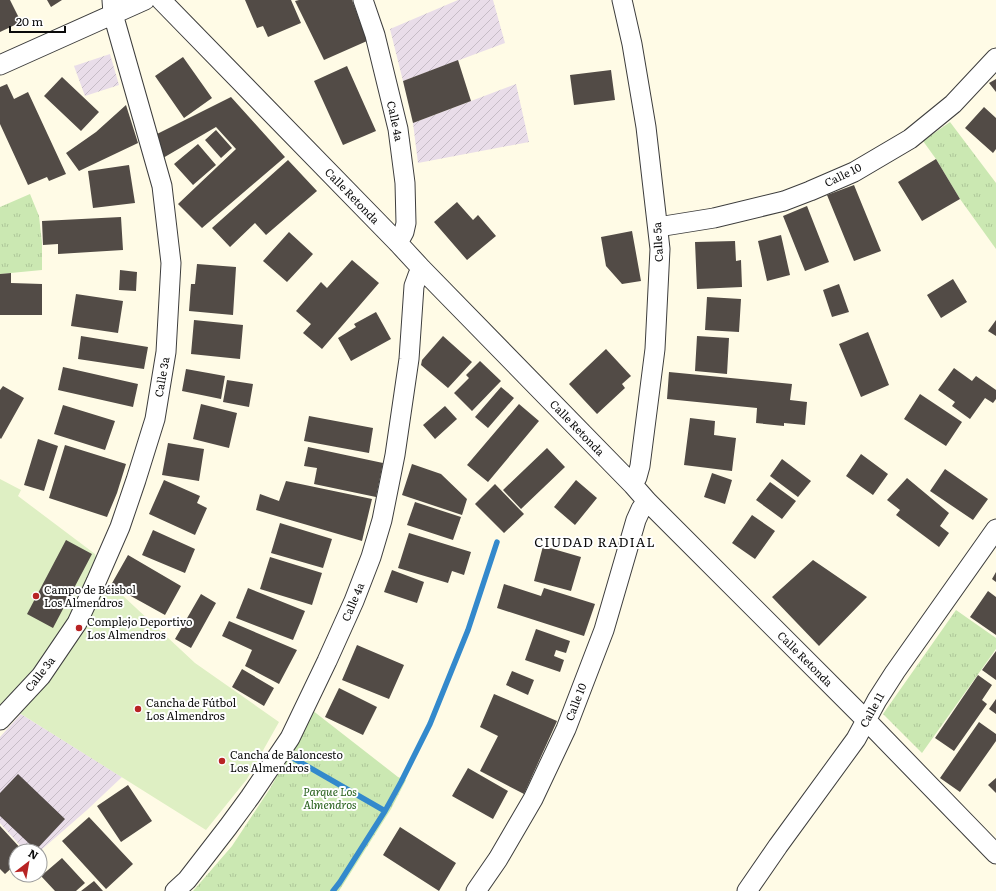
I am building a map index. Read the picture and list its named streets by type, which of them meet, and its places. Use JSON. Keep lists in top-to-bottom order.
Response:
{
  "streets": {
    "street": [
      "Calle 4a",
      "Calle 10",
      "Calle Retonda",
      "Calle 5a",
      "Calle 3a",
      "Calle 11"
    ]
  },
  "crossings": [
    ["Calle 4a", "Calle Retonda"],
    ["Calle 10", "Calle Retonda"],
    ["Calle 10", "Calle 5a"],
    ["Calle Retonda", "Calle 5a"],
    ["Calle Retonda", "Calle 11"]
  ],
  "districts": ["CIUDAD RADIAL"],
  "parks": ["Parque Los Almendros"],
  "places": [
    "Campo de Béisbol Los Almendros",
    "Complejo Deportivo Los Almendros",
    "Cancha de Fútbol Los Almendros",
    "Cancha de Baloncesto Los Almendros"
  ],
  "scale_bar": "20 m",
  "north": "top right"
}
